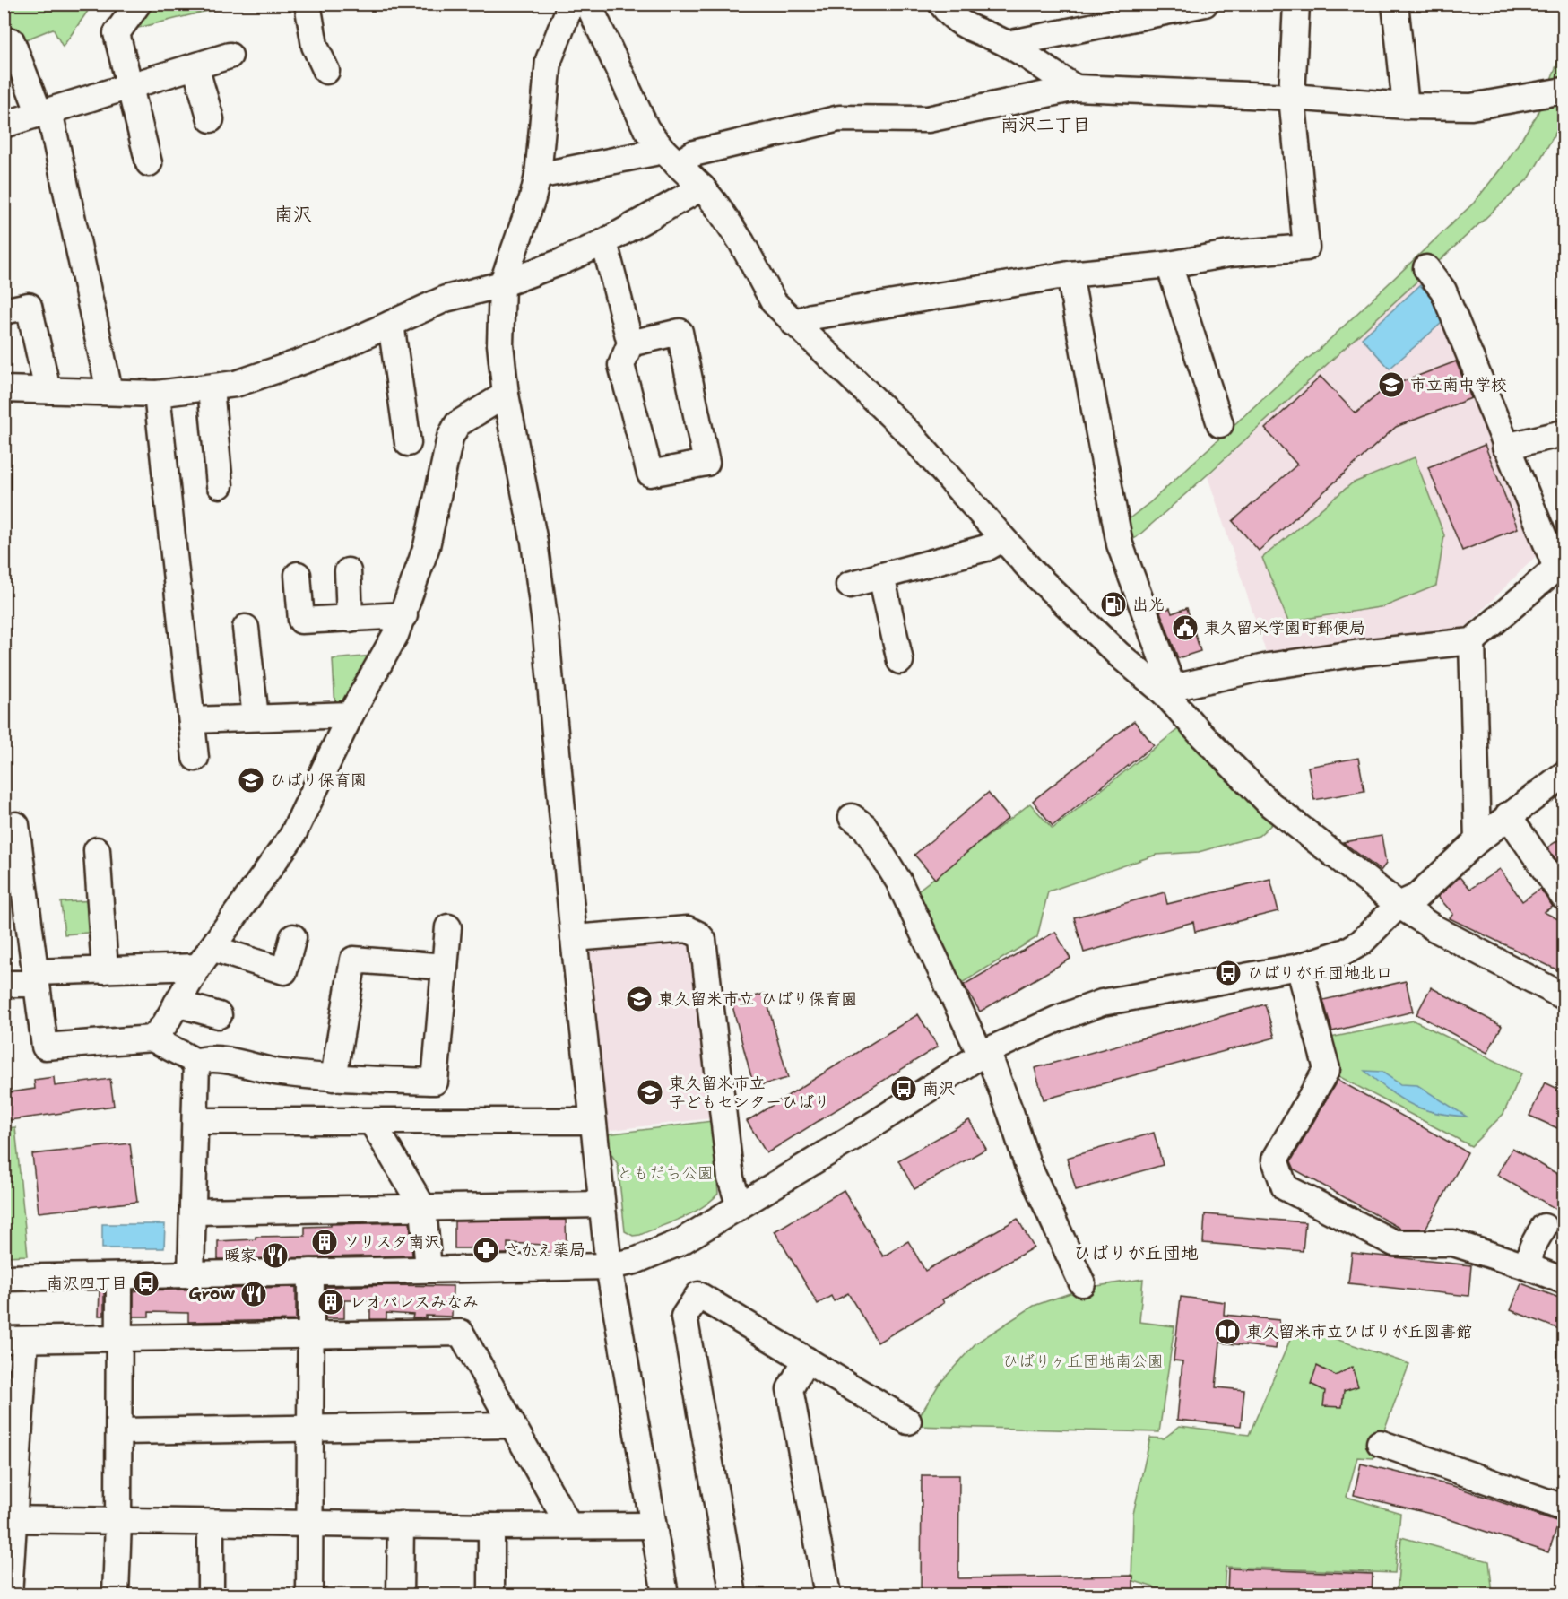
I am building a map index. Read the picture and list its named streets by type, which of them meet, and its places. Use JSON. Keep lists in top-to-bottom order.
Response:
{
  "districts": ["南沢二丁目", "南沢", "ひばりが丘団地"],
  "parks": ["ともだち公園", "ひばりヶ丘団地南公園"],
  "places": {
    "school or university": [
      "市立南中学校",
      "ひばり保育園",
      "東久留米市立 ひばり保育園",
      "東久留米市立 子どもセンターひばり"
    ],
    "fuel station": ["出光"],
    "public building": ["東久留米学園町郵便局"],
    "bus stop": ["ひばりが丘団地北口", "南沢", "南沢四丁目"],
    "building": ["ソリスタ南沢", "レオパレスみなみ"],
    "pharmacy": ["さかえ薬局"],
    "restaurant": ["暖家", "Grow"],
    "library": ["東久留米市立ひばりが丘図書館"]
  }
}
